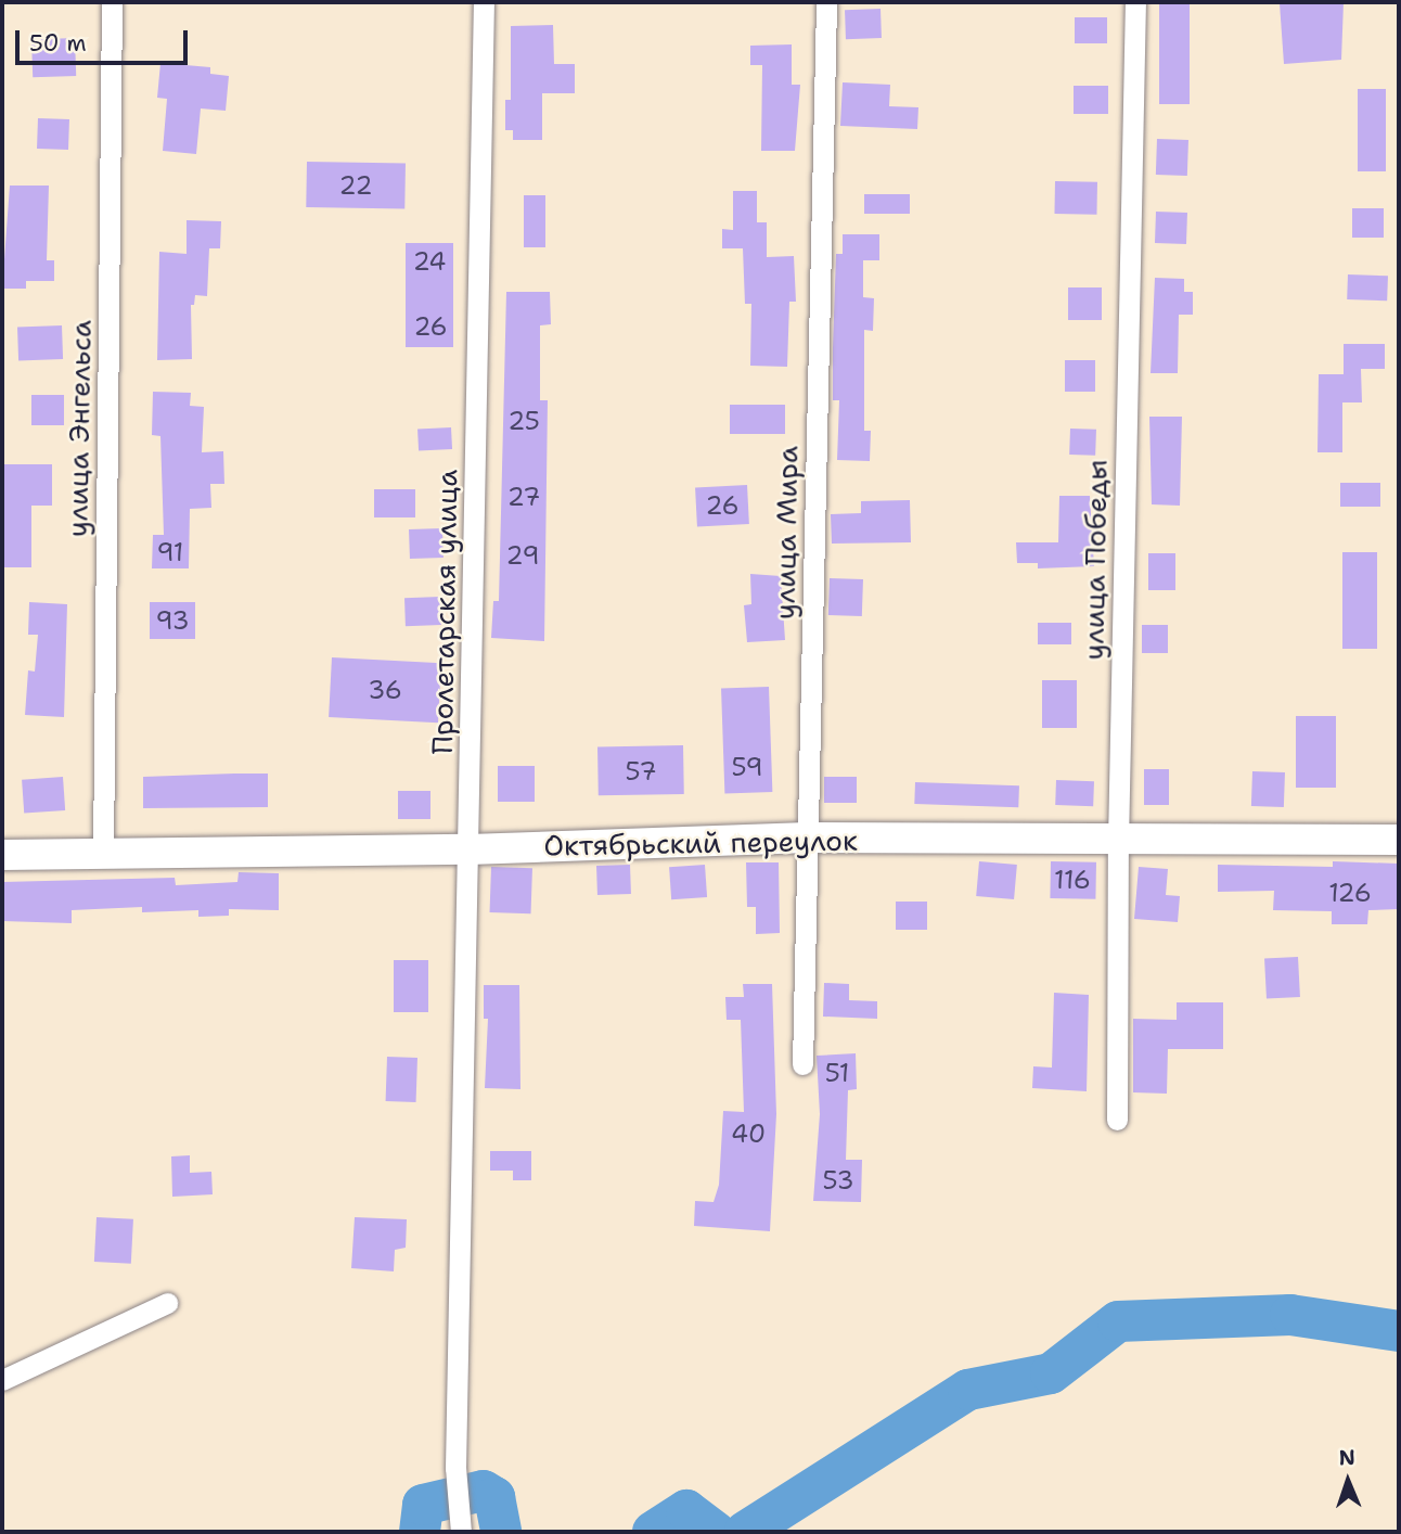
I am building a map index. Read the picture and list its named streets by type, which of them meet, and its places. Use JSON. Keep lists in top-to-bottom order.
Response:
{
  "streets": {
    "street": [
      "улица Энгельса",
      "улица Мира",
      "улица Победы",
      "Пролетарская улица",
      "Октябрьский переулок"
    ]
  },
  "crossings": [
    ["улица Энгельса", "Октябрьский переулок"],
    ["улица Мира", "Октябрьский переулок"],
    ["улица Победы", "Октябрьский переулок"],
    ["Пролетарская улица", "Октябрьский переулок"]
  ],
  "house_numbers": [
    "22",
    "24",
    "26",
    "25",
    "27",
    "26",
    "91",
    "29",
    "93",
    "36",
    "59",
    "57",
    "116",
    "126",
    "51",
    "40",
    "53"
  ],
  "scale_bar": "50 m",
  "north": "top"
}
